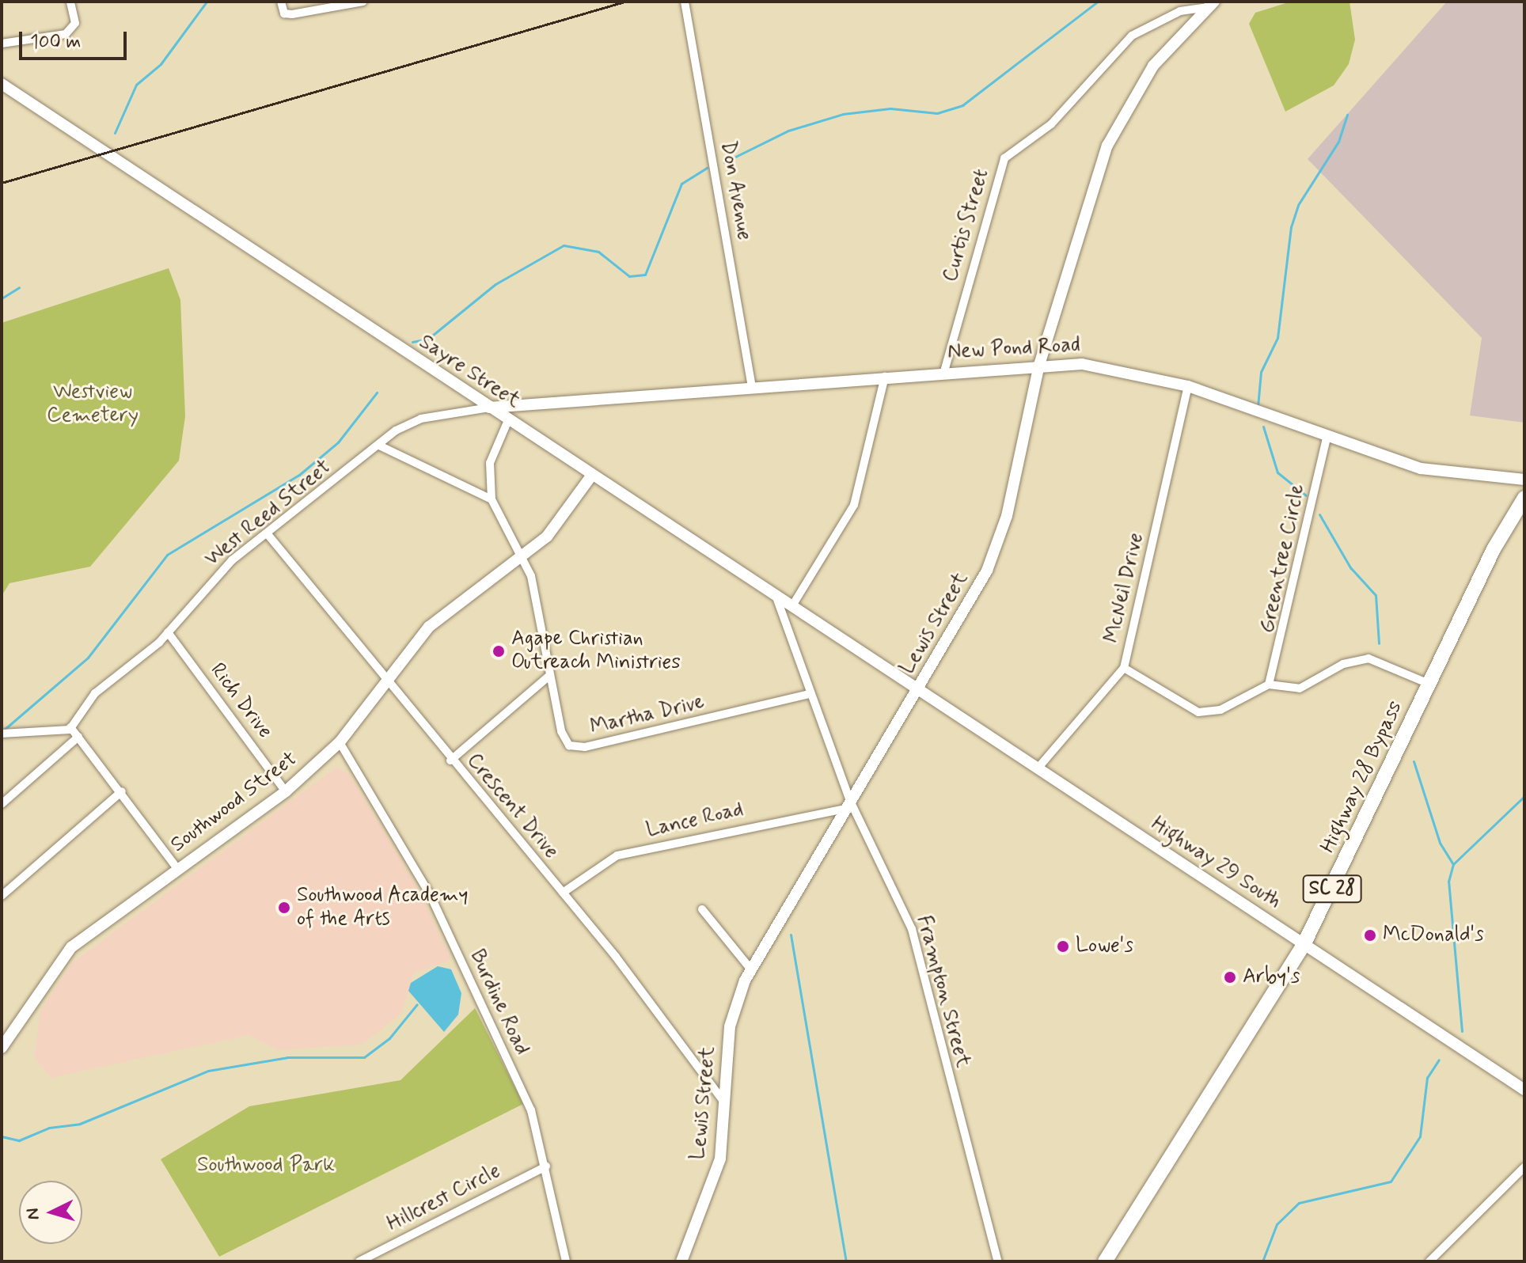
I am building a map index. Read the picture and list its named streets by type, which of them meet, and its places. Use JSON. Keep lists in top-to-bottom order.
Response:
{
  "streets": {
    "highway": ["Highway 28 Bypass", "SC 28"],
    "street": [
      "Don Avenue",
      "Curtis Street",
      "New Pond Road",
      "Sayre Street",
      "West Reed Street",
      "Greentree Circle",
      "McNeil Drive",
      "Lewis Street",
      "Rich Drive",
      "Martha Drive",
      "Southwood Street",
      "Crescent Drive",
      "Lance Road",
      "Highway 29 South",
      "Frampton Street",
      "Burdine Road",
      "Hillcrest Circle"
    ]
  },
  "crossings": [
    ["Don Avenue", "New Pond Road"],
    ["Curtis Street", "New Pond Road"],
    ["Curtis Street", "Lewis Street"],
    ["New Pond Road", "Sayre Street"],
    ["New Pond Road", "West Reed Street"],
    ["New Pond Road", "Greentree Circle"],
    ["New Pond Road", "McNeil Drive"],
    ["New Pond Road", "Lewis Street"],
    ["Sayre Street", "West Reed Street"],
    ["Sayre Street", "Lewis Street"],
    ["Sayre Street", "Martha Drive"],
    ["Sayre Street", "Southwood Street"],
    ["Sayre Street", "Highway 29 South"],
    ["Sayre Street", "Frampton Street"],
    ["West Reed Street", "Rich Drive"],
    ["West Reed Street", "Crescent Drive"],
    ["McNeil Drive", "Highway 29 South"],
    ["Lewis Street", "Crescent Drive"],
    ["Lewis Street", "Lance Road"],
    ["Lewis Street", "Highway 29 South"],
    ["Lewis Street", "Frampton Street"],
    ["Rich Drive", "Southwood Street"],
    ["Martha Drive", "Southwood Street"],
    ["Martha Drive", "Frampton Street"],
    ["Highway 28 Bypass", "Highway 29 South"],
    ["Southwood Street", "Crescent Drive"],
    ["Southwood Street", "Burdine Road"],
    ["Crescent Drive", "Lance Road"],
    ["Lance Road", "Frampton Street"],
    ["Burdine Road", "Hillcrest Circle"]
  ],
  "parks": ["Westview Cemetery", "Southwood Park"],
  "places": [
    "Agape Christian Outreach Ministries",
    "Southwood Academy of the Arts",
    "McDonald's",
    "Lowe's",
    "Arby's"
  ],
  "scale_bar": "100 m",
  "north": "left"
}
